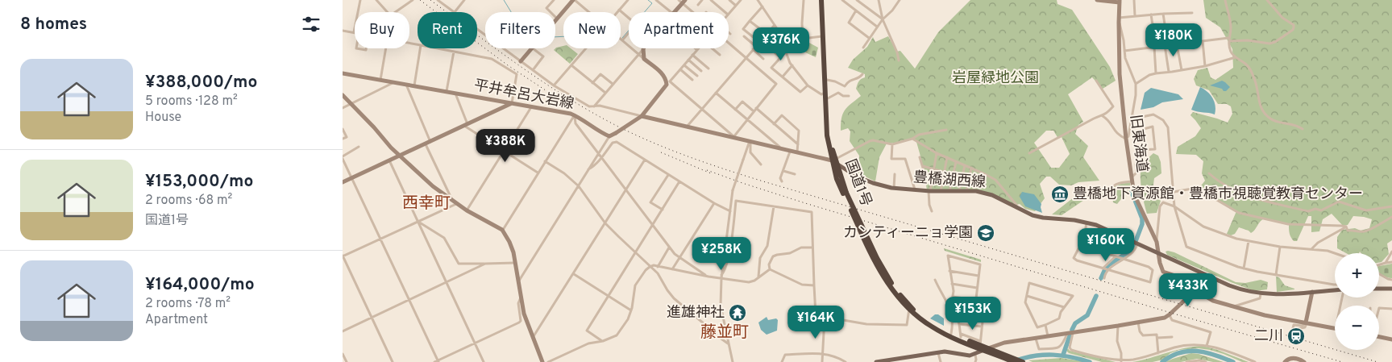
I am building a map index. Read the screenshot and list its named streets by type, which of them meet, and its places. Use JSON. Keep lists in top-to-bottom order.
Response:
{
  "streets": {
    "highway": ["国道1号"],
    "main road": ["豊橋湖西線"],
    "street": ["平井牟呂大岩線", "旧東海道"]
  },
  "crossings": [
    ["旧東海道", "豊橋湖西線"],
    ["豊橋湖西線", "国道1号"]
  ],
  "districts": ["西幸町", "藤並町"],
  "parks": ["岩屋緑地公園"],
  "places": {
    "museum": ["豊橋地下資源館・豊橋市視聴覚教育センター"],
    "school or university": ["カンティーニョ学園"],
    "temple": ["進雄神社"],
    "station": ["二川"]
  },
  "page": {
    "heading": "8 homes",
    "chip": [
      "Buy",
      "Rent",
      "Filters",
      "New",
      "Apartment"
    ],
    "price": [
      "¥180K",
      "¥376K",
      "¥388K",
      "¥160K",
      "¥258K",
      "¥433K",
      "¥153K",
      "¥164K"
    ],
    "list": [
      {
        "name": "¥388,000/mo",
        "note": "5 rooms · 128 m² · House"
      },
      {
        "name": "¥153,000/mo",
        "note": "2 rooms · 68 m² · 国道1号"
      },
      {
        "name": "¥164,000/mo",
        "note": "2 rooms · 78 m² · Apartment"
      }
    ],
    "map_buttons": ["+", "−"]
  }
}
